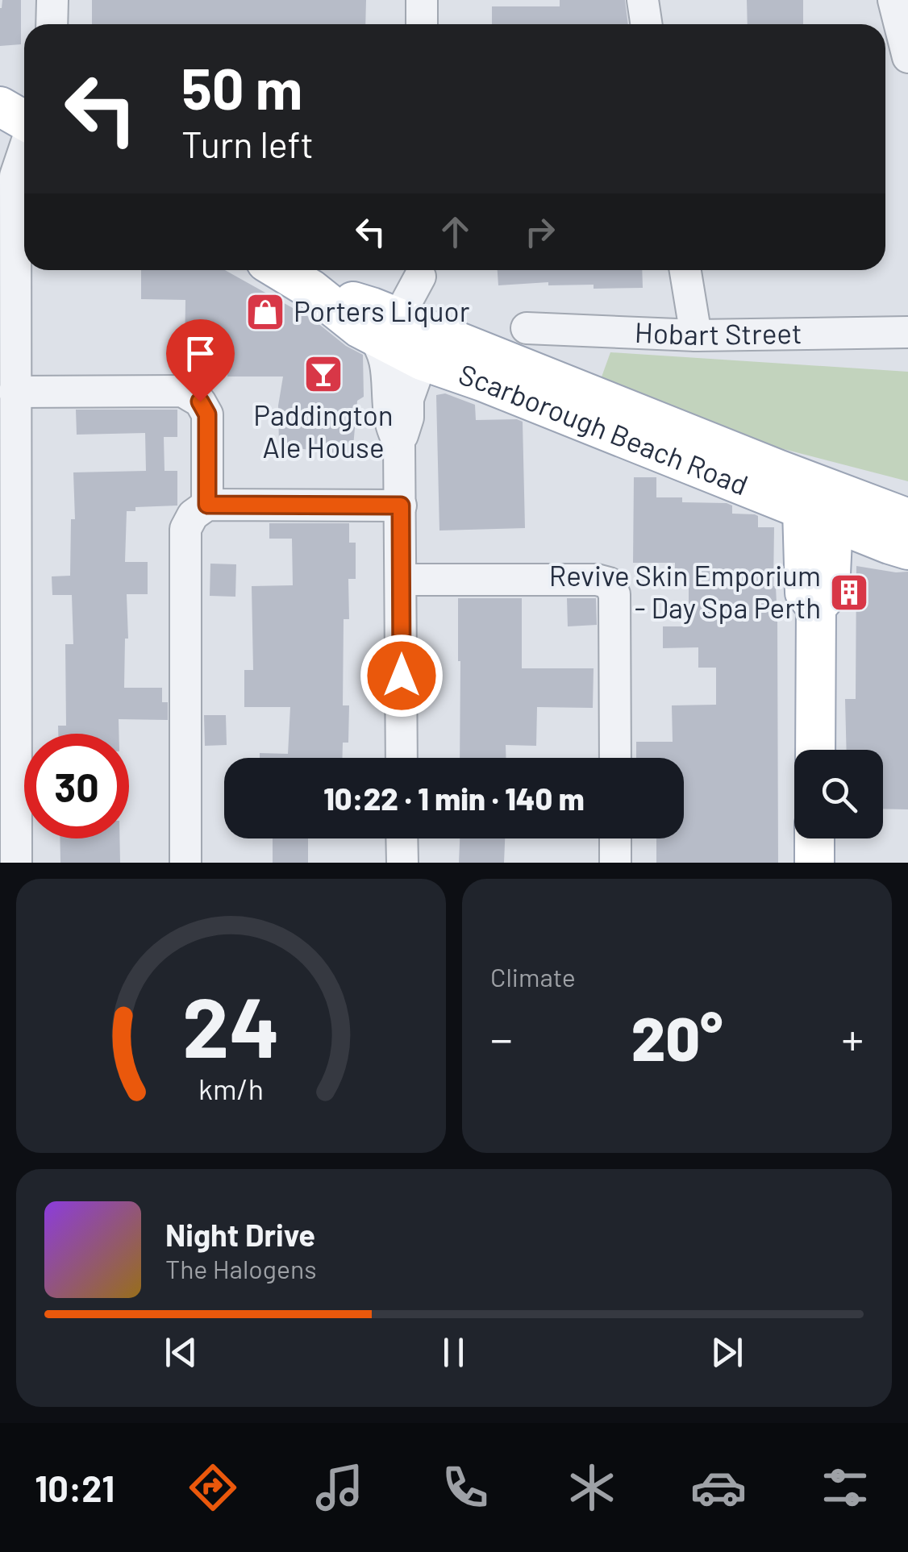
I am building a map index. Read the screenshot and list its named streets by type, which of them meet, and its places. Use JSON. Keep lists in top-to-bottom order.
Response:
{
  "streets": {
    "main road": ["Scarborough Beach Road"],
    "street": ["Hobart Street"]
  },
  "places": {
    "shop": ["Porters Liquor"],
    "bar": ["Paddington Ale House"],
    "building": ["Revive Skin Emporium - Day Spa Perth"]
  },
  "page": {
    "turn": ["50 m", "Turn left"],
    "limit": "30",
    "trip": "10:22 · 1 min · 140 m",
    "tile": "Climate",
    "heat": ["−", "20°", "+"],
    "song": ["Night Drive", "The Halogens"],
    "tabs": "10:21",
    "gauge": ["24", "km/h"]
  }
}
